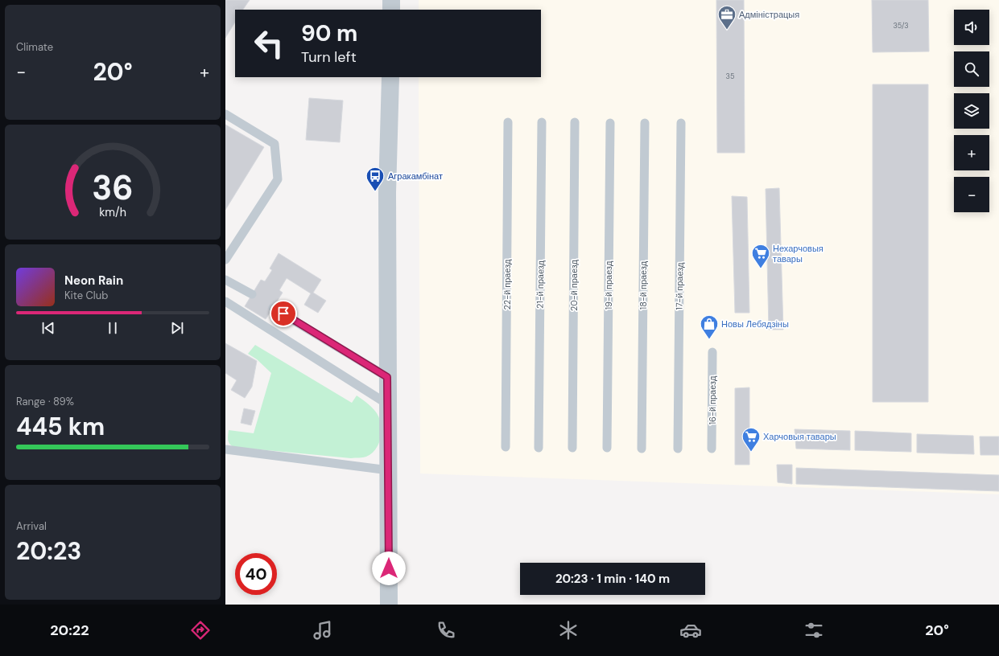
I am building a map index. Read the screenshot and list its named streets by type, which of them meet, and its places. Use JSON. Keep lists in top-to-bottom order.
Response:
{
  "streets": {
    "lane": [
      "22-й праезд",
      "21-й праезд",
      "20-й праезд",
      "19-й праезд",
      "18-й праезд",
      "17-й праезд",
      "16-й праезд"
    ]
  },
  "places": {
    "office": ["Адміністрацыя"],
    "bus stop": ["Агракамбінат"],
    "supermarket": ["Нехарчовыя тавары", "Харчовыя тавары"],
    "shop": ["Новы Лебядзіны"]
  },
  "house_numbers": ["35/3", "35"],
  "page": {
    "tile": [
      "Climate",
      ["Range · 89%", "445 km"],
      ["Arrival", "20:23"]
    ],
    "map_buttons": ["+", "−"],
    "turn": ["90 m", "Turn left"],
    "heat": ["−", "20°", "+"],
    "song": ["Neon Rain", "Kite Club"],
    "limit": "40",
    "trip": "20:23 · 1 min · 140 m",
    "tabs": ["20:22", "20°"],
    "gauge": ["36", "km/h"]
  }
}
